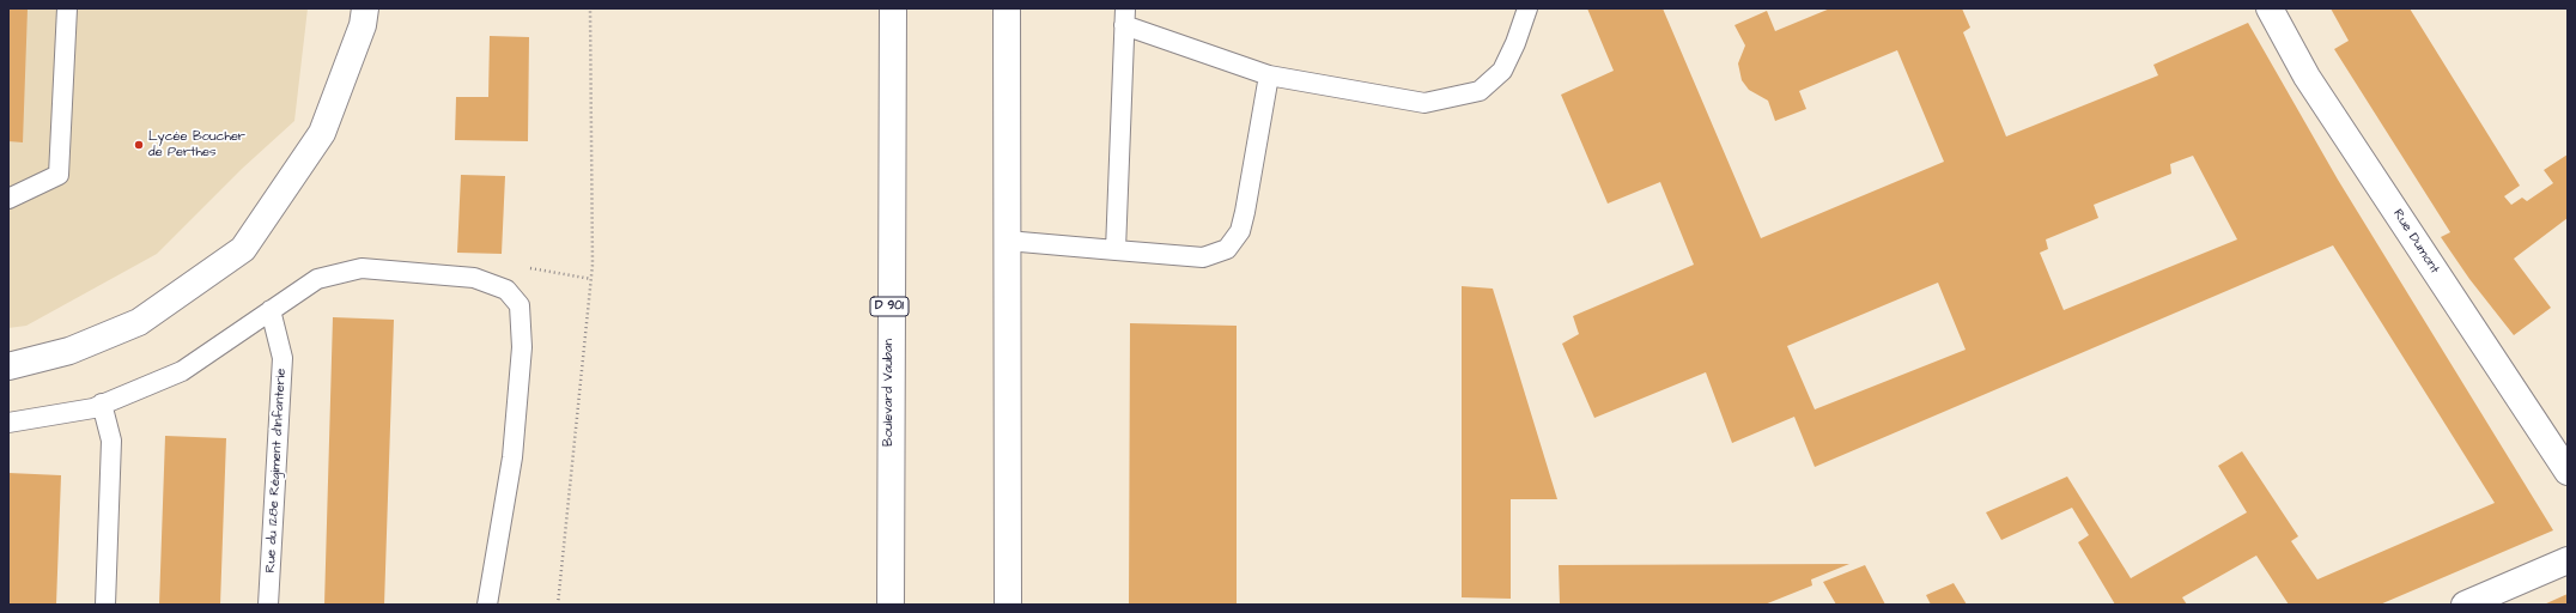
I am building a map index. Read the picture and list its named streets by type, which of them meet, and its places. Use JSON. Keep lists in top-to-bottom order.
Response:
{
  "streets": {
    "street": ["Rue Dumont", "D 901", "Boulevard Vauban"],
    "lane": ["Rue du 128e Régiment d'Infanterie"]
  },
  "places": ["Lycée Boucher de Perthes"]
}
